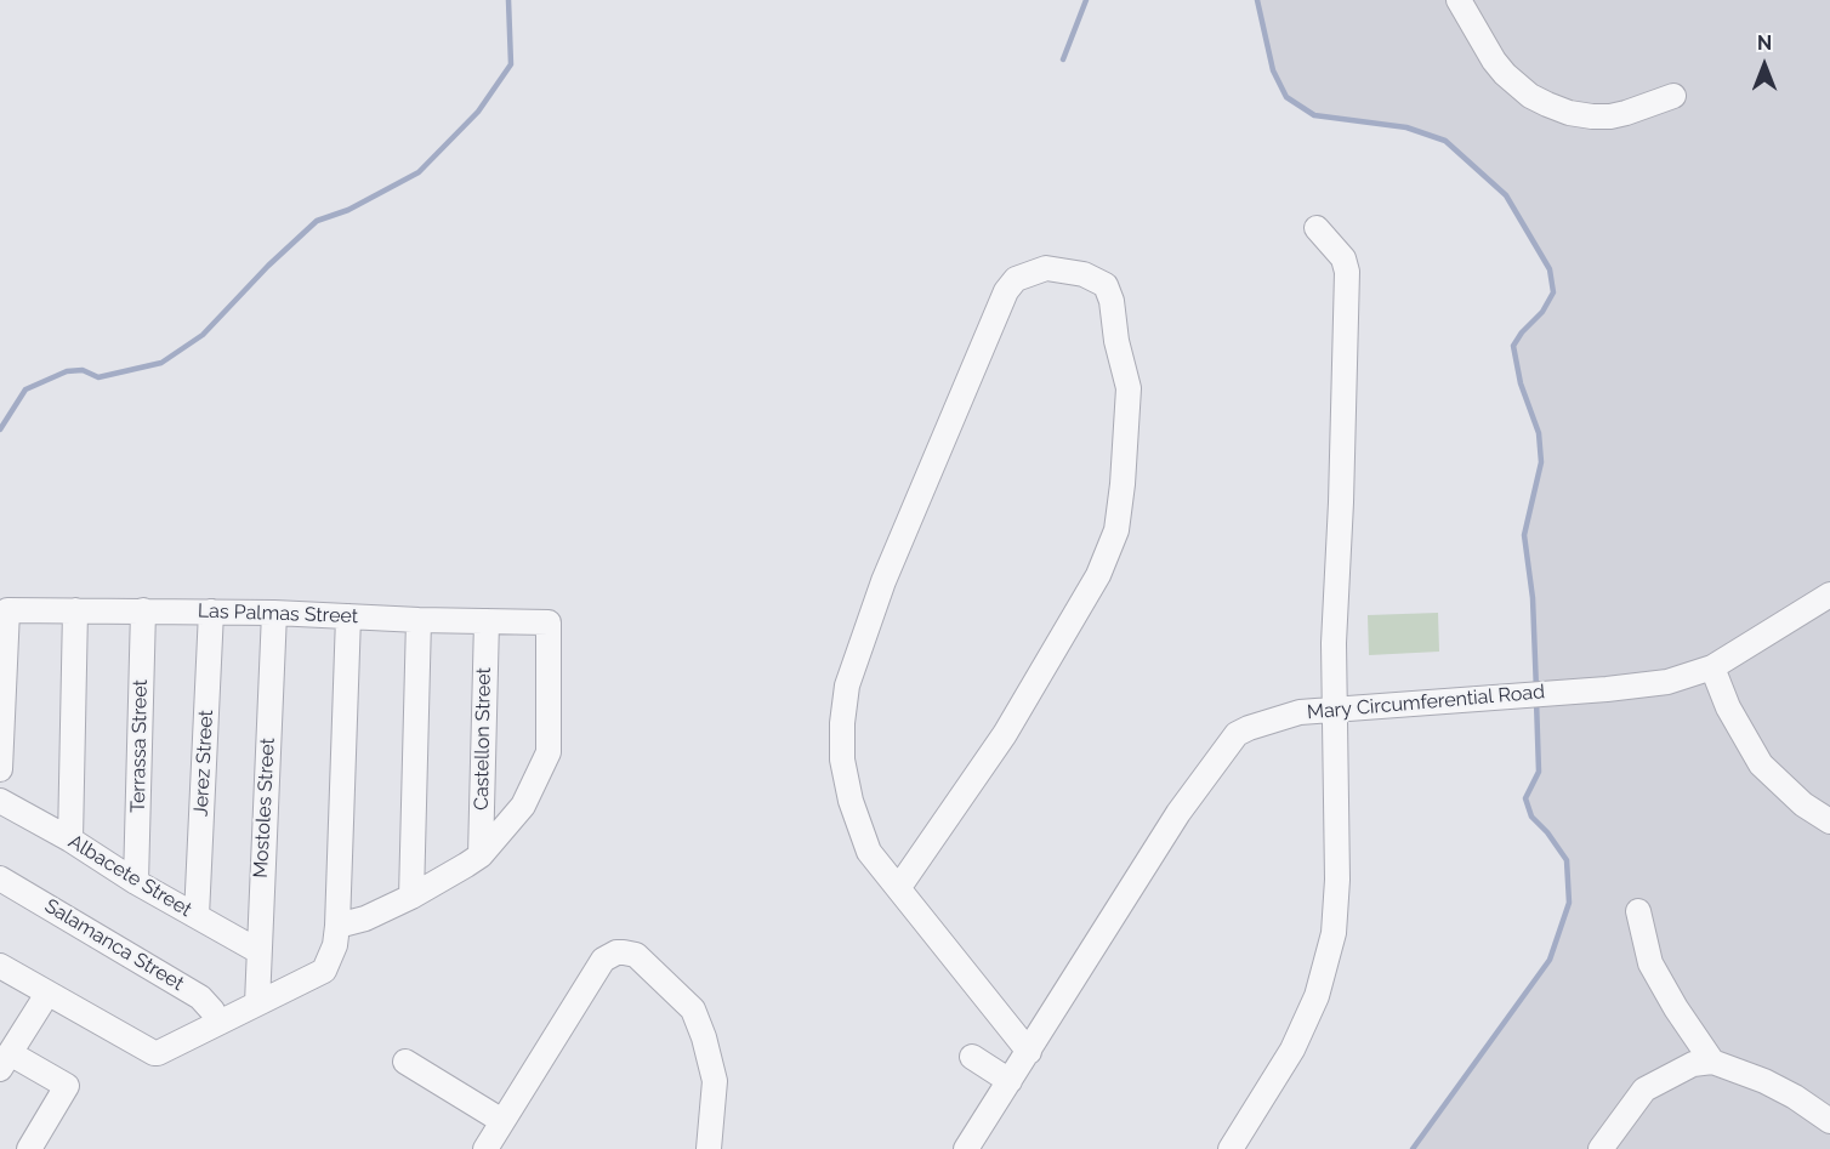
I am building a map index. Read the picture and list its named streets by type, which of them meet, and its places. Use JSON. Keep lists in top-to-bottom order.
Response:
{
  "streets": {
    "street": [
      "Las Palmas Street",
      "Mary Circumferential Road",
      "Castellon Street",
      "Terrassa Street",
      "Jerez Street",
      "Mostoles Street",
      "Albacete Street",
      "Salamanca Street"
    ]
  },
  "crossings": [
    ["Las Palmas Street", "Castellon Street"],
    ["Las Palmas Street", "Terrassa Street"],
    ["Las Palmas Street", "Jerez Street"],
    ["Las Palmas Street", "Mostoles Street"],
    ["Terrassa Street", "Albacete Street"],
    ["Jerez Street", "Albacete Street"],
    ["Mostoles Street", "Albacete Street"]
  ],
  "north": "top"
}
